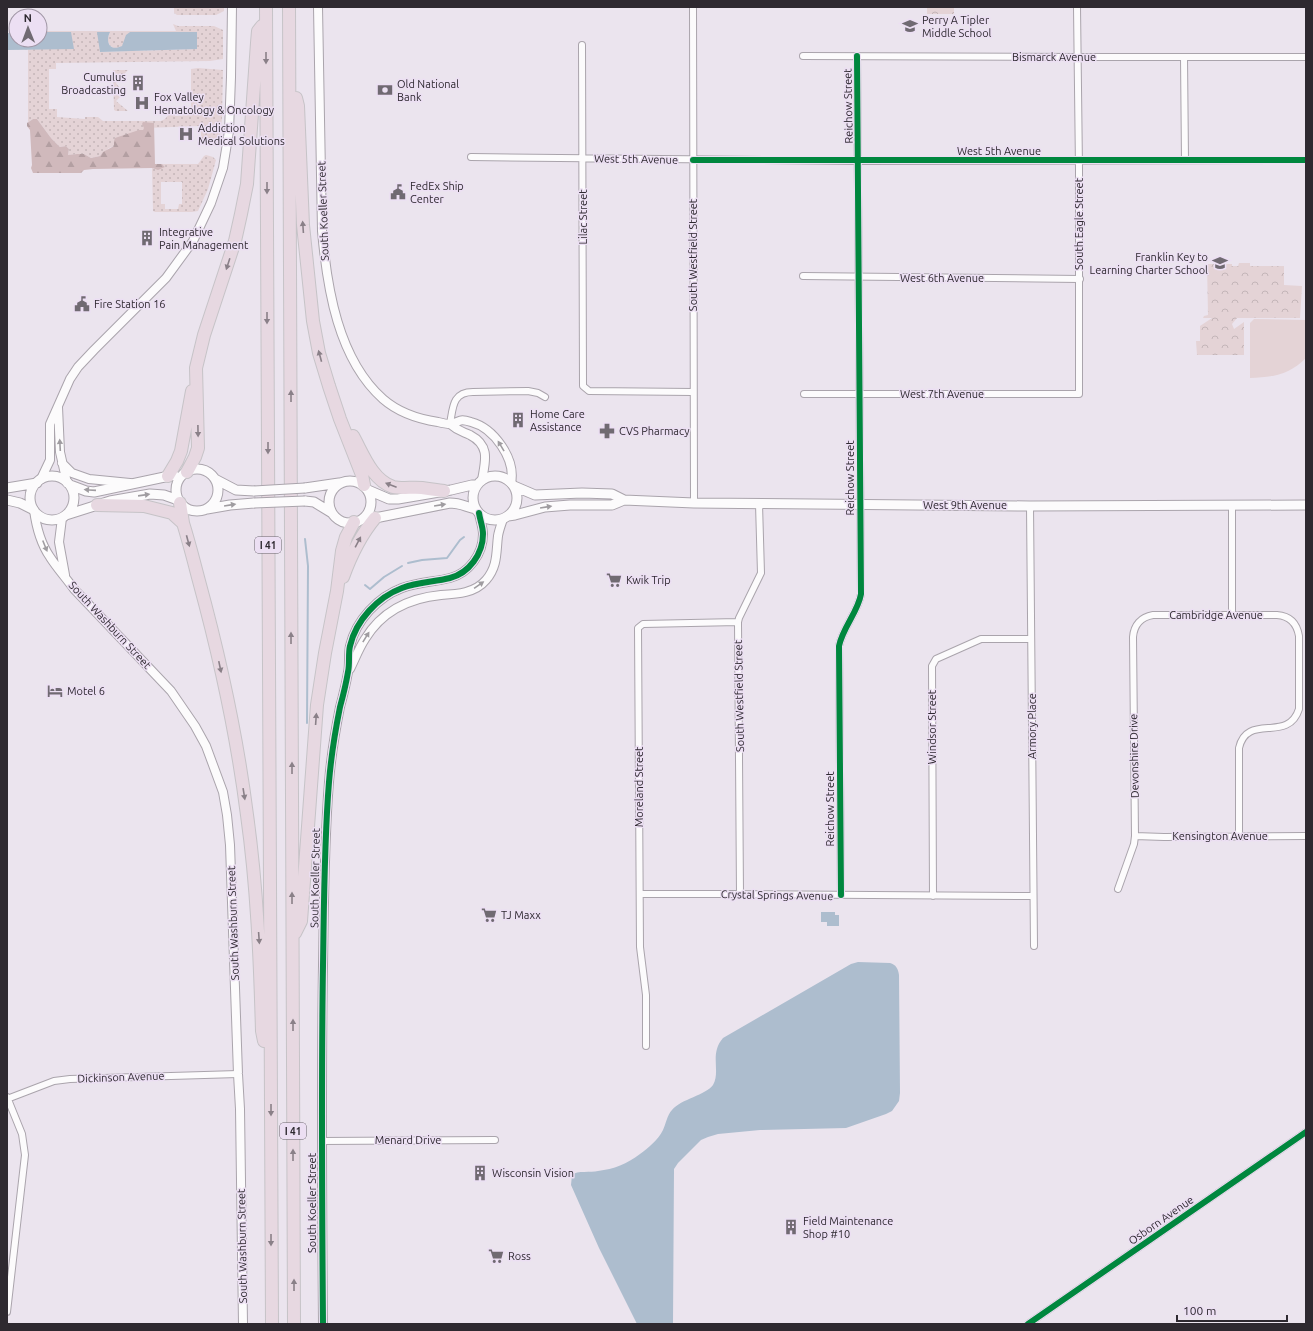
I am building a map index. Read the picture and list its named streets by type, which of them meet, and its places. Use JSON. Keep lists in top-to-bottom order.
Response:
{
  "streets": {
    "highway": ["I 41"],
    "main road": ["West 9th Avenue"],
    "street": [
      "Bismarck Avenue",
      "Reichow Street",
      "West 5th Avenue",
      "South Koeller Street",
      "Lilac Street",
      "South Eagle Street",
      "South Westfield Street",
      "West 6th Avenue",
      "West 7th Avenue",
      "Cambridge Avenue",
      "South Washburn Street",
      "Armory Place",
      "Windsor Street",
      "Devonshire Drive",
      "Moreland Street",
      "Kensington Avenue",
      "Crystal Springs Avenue",
      "Dickinson Avenue",
      "Menard Drive",
      "Osborn Avenue"
    ]
  },
  "crossings": [
    ["Bismarck Avenue", "Reichow Street"],
    ["Bismarck Avenue", "South Eagle Street"],
    ["Reichow Street", "West 5th Avenue"],
    ["Reichow Street", "West 6th Avenue"],
    ["Reichow Street", "West 7th Avenue"],
    ["Reichow Street", "West 9th Avenue"],
    ["Reichow Street", "Crystal Springs Avenue"],
    ["West 5th Avenue", "Lilac Street"],
    ["West 5th Avenue", "South Eagle Street"],
    ["West 5th Avenue", "South Westfield Street"],
    ["South Koeller Street", "West 9th Avenue"],
    ["South Koeller Street", "Menard Drive"],
    ["Lilac Street", "South Westfield Street"],
    ["South Eagle Street", "West 6th Avenue"],
    ["South Eagle Street", "West 7th Avenue"],
    ["South Westfield Street", "West 9th Avenue"],
    ["South Westfield Street", "Moreland Street"],
    ["South Westfield Street", "Crystal Springs Avenue"],
    ["West 9th Avenue", "Armory Place"],
    ["Cambridge Avenue", "Devonshire Drive"],
    ["Cambridge Avenue", "Kensington Avenue"],
    ["South Washburn Street", "Dickinson Avenue"],
    ["Armory Place", "Windsor Street"],
    ["Armory Place", "Crystal Springs Avenue"],
    ["Windsor Street", "Crystal Springs Avenue"],
    ["Devonshire Drive", "Kensington Avenue"],
    ["Moreland Street", "Crystal Springs Avenue"]
  ],
  "places": {
    "school or university": ["Perry A Tipler Middle School", "Franklin Key to Learning Charter School"],
    "building": [
      "Cumulus Broadcasting",
      "Integrative Pain Management",
      "Home Care Assistance",
      "Wisconsin Vision",
      "Field Maintenance Shop #10"
    ],
    "bank": ["Old National Bank"],
    "hospital": ["Fox Valley Hematology & Oncology", "Addiction Medical Solutions"],
    "public building": ["FedEx Ship Center", "Fire Station 16"],
    "pharmacy": ["CVS Pharmacy"],
    "supermarket": ["Kwik Trip", "TJ Maxx", "Ross"],
    "hotel": ["Motel 6"]
  },
  "scale_bar": "100 m",
  "north": "top"
}
